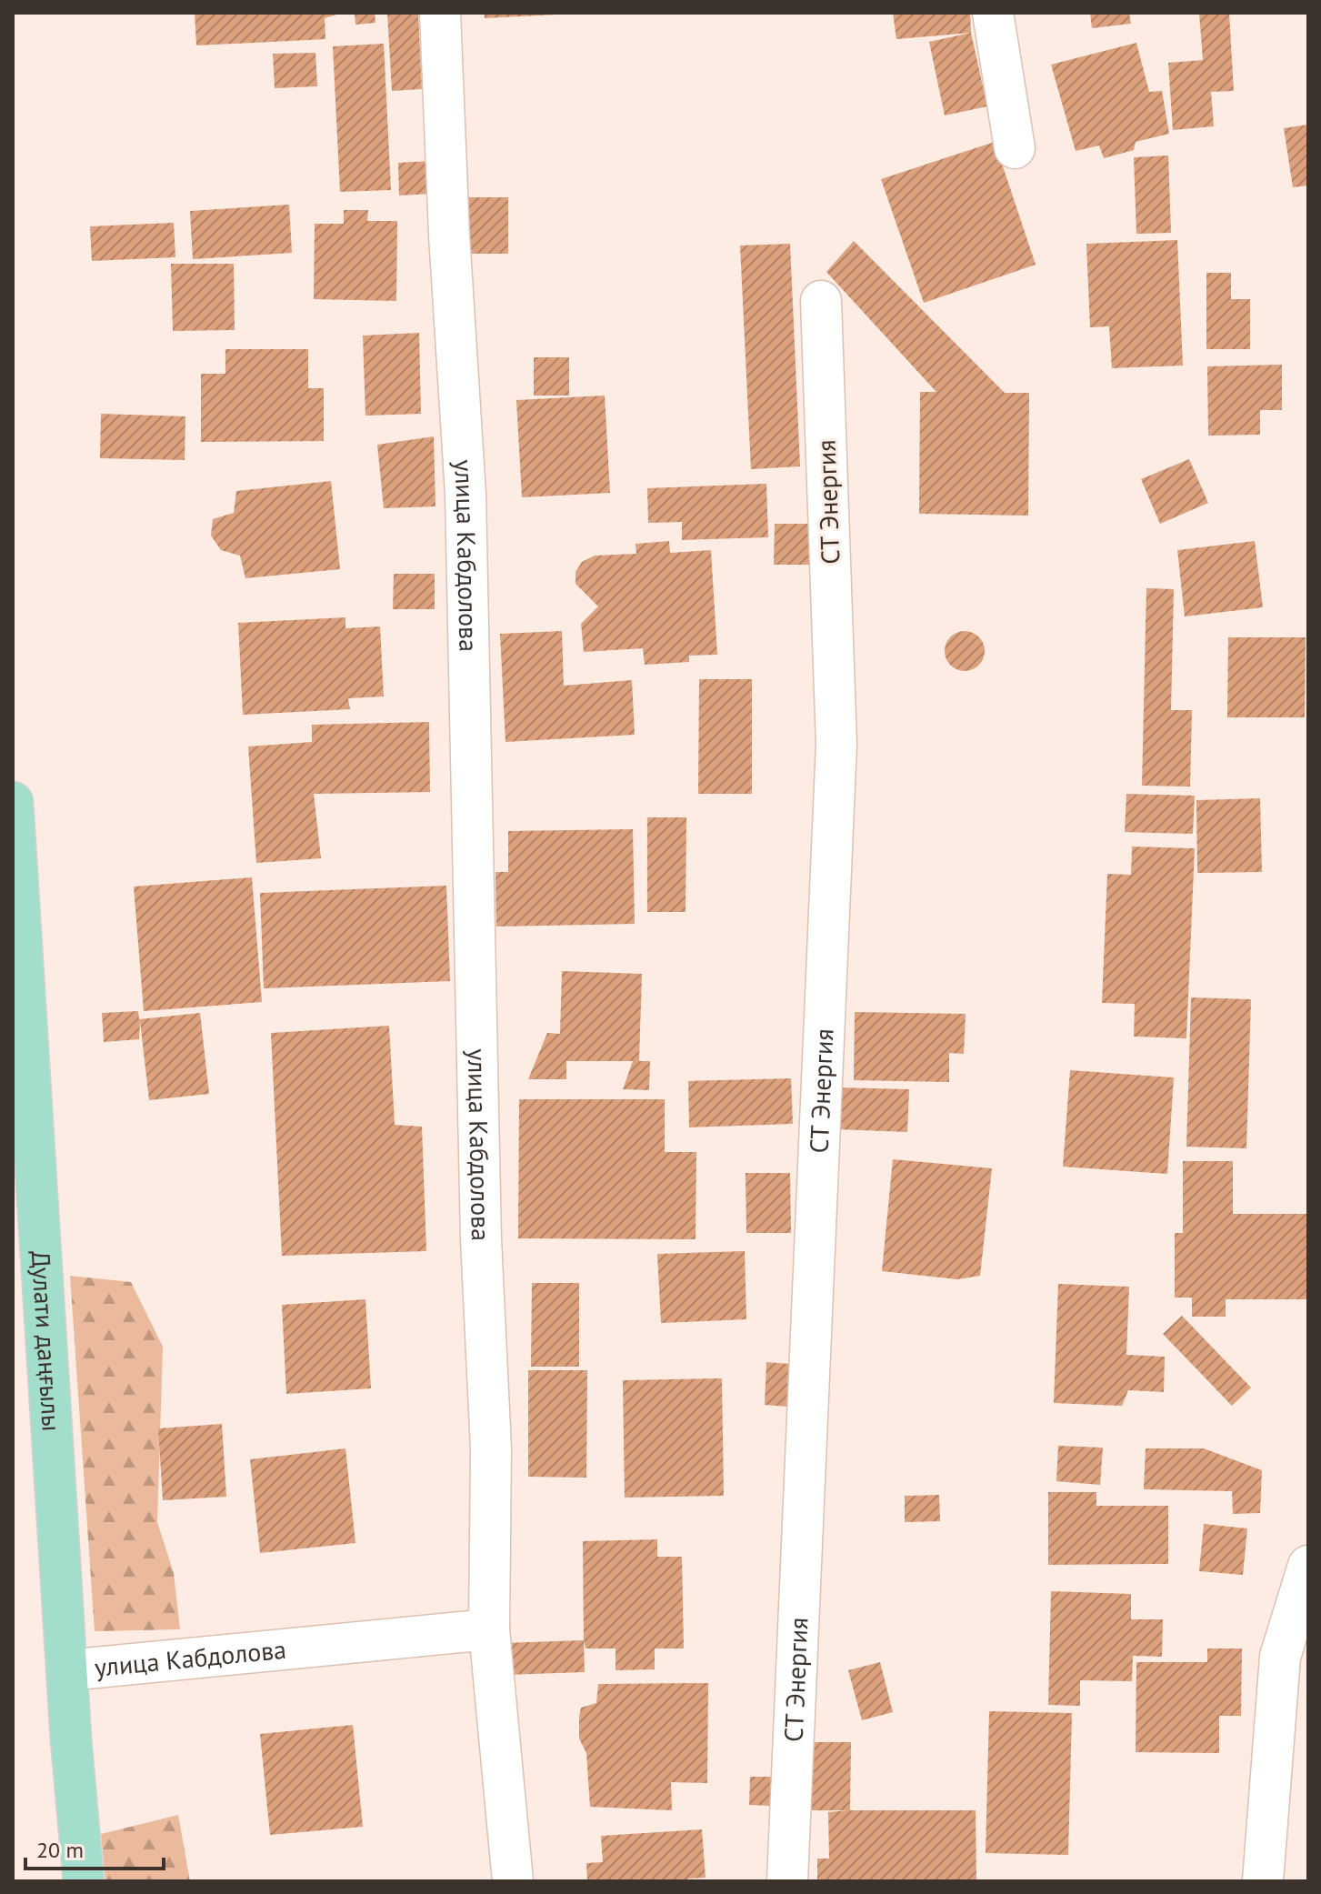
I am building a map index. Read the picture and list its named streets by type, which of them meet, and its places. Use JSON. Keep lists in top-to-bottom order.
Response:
{
  "streets": {
    "main road": ["Дулати даңғылы"],
    "street": ["СТ Энергия", "улица Кабдолова"]
  },
  "crossings": [
    ["улица Кабдолова", "Дулати даңғылы"]
  ],
  "scale_bar": "20 m"
}
